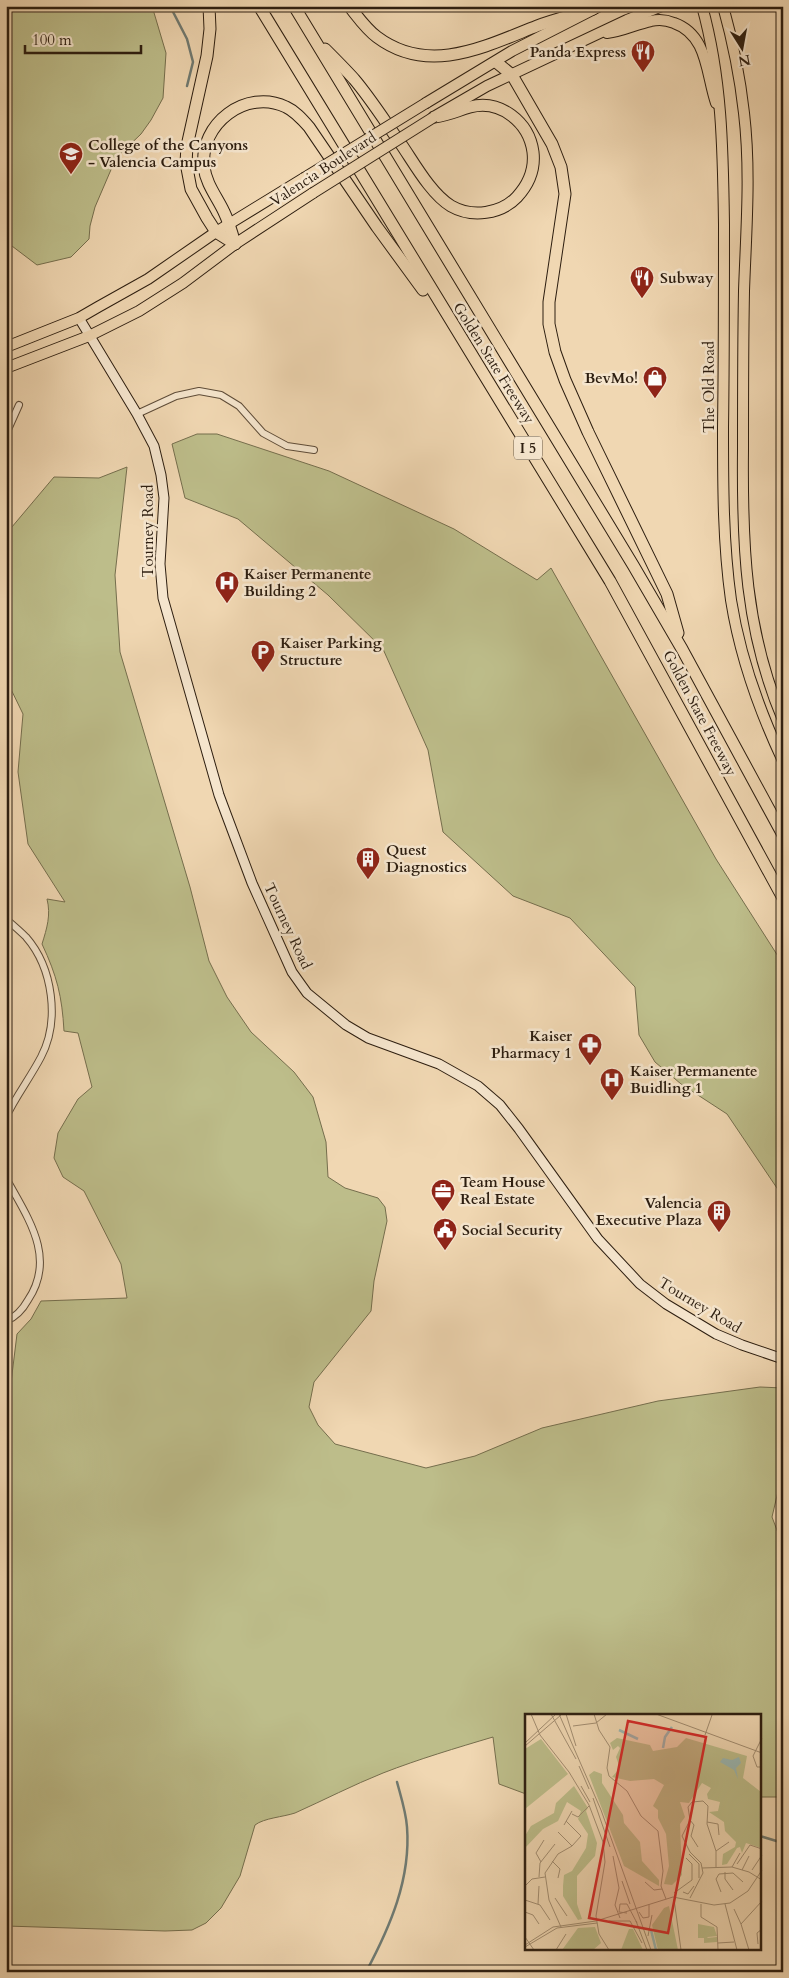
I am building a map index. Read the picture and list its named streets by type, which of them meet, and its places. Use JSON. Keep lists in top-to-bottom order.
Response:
{
  "streets": {
    "highway": ["Golden State Freeway", "I 5"],
    "main road": ["Valencia Boulevard", "The Old Road"],
    "street": ["Tourney Road"]
  },
  "crossings": [
    ["Valencia Boulevard", "Tourney Road"]
  ],
  "places": {
    "restaurant": ["Panda Express", "Subway"],
    "school or university": ["College of the Canyons - Valencia Campus"],
    "shop": ["BevMo!"],
    "hospital": ["Kaiser Permanente Building 2", "Kaiser Permanente Buidling 1"],
    "parking": ["Kaiser Parking Structure"],
    "building": ["Quest Diagnostics", "Valencia Executive Plaza"],
    "pharmacy": ["Kaiser Pharmacy 1"],
    "office": ["Team House Real Estate"],
    "public building": ["Social Security"]
  },
  "scale_bar": "100 m",
  "north": "bottom"
}
